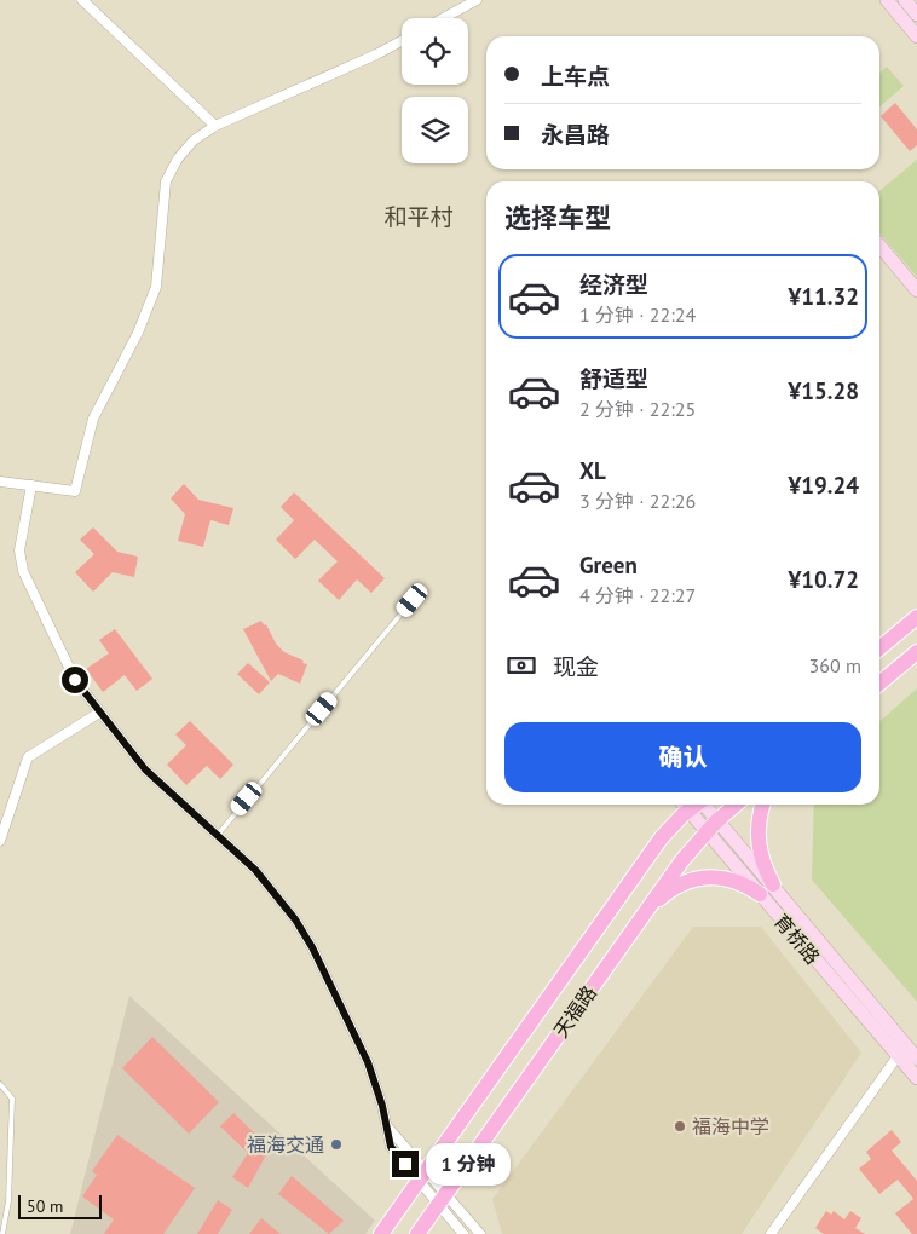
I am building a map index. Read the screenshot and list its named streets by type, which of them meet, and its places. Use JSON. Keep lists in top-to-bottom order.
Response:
{
  "streets": {
    "main road": ["天福路"],
    "street": ["育桥路"]
  },
  "crossings": [
    ["育桥路", "天福路"]
  ],
  "districts": ["和平村"],
  "places": ["福海中学", "福海交通"],
  "scale_bar": "50 m",
  "page": {
    "banner": ["上车点", "永昌路"],
    "heading": "选择车型",
    "list": [
      {
        "name": "经济型",
        "note": "1 分钟 · 22:24",
        "value": "¥11.32"
      },
      {
        "name": "舒适型",
        "note": "2 分钟 · 22:25",
        "value": "¥15.28"
      },
      {
        "name": "XL",
        "note": "3 分钟 · 22:26",
        "value": "¥19.24"
      },
      {
        "name": "Green",
        "note": "4 分钟 · 22:27",
        "value": "¥10.72"
      }
    ],
    "pay": ["现金", "360 m"],
    "buttons": "确认",
    "bubble": "1 分钟",
    "scale": "50 m"
  }
}
